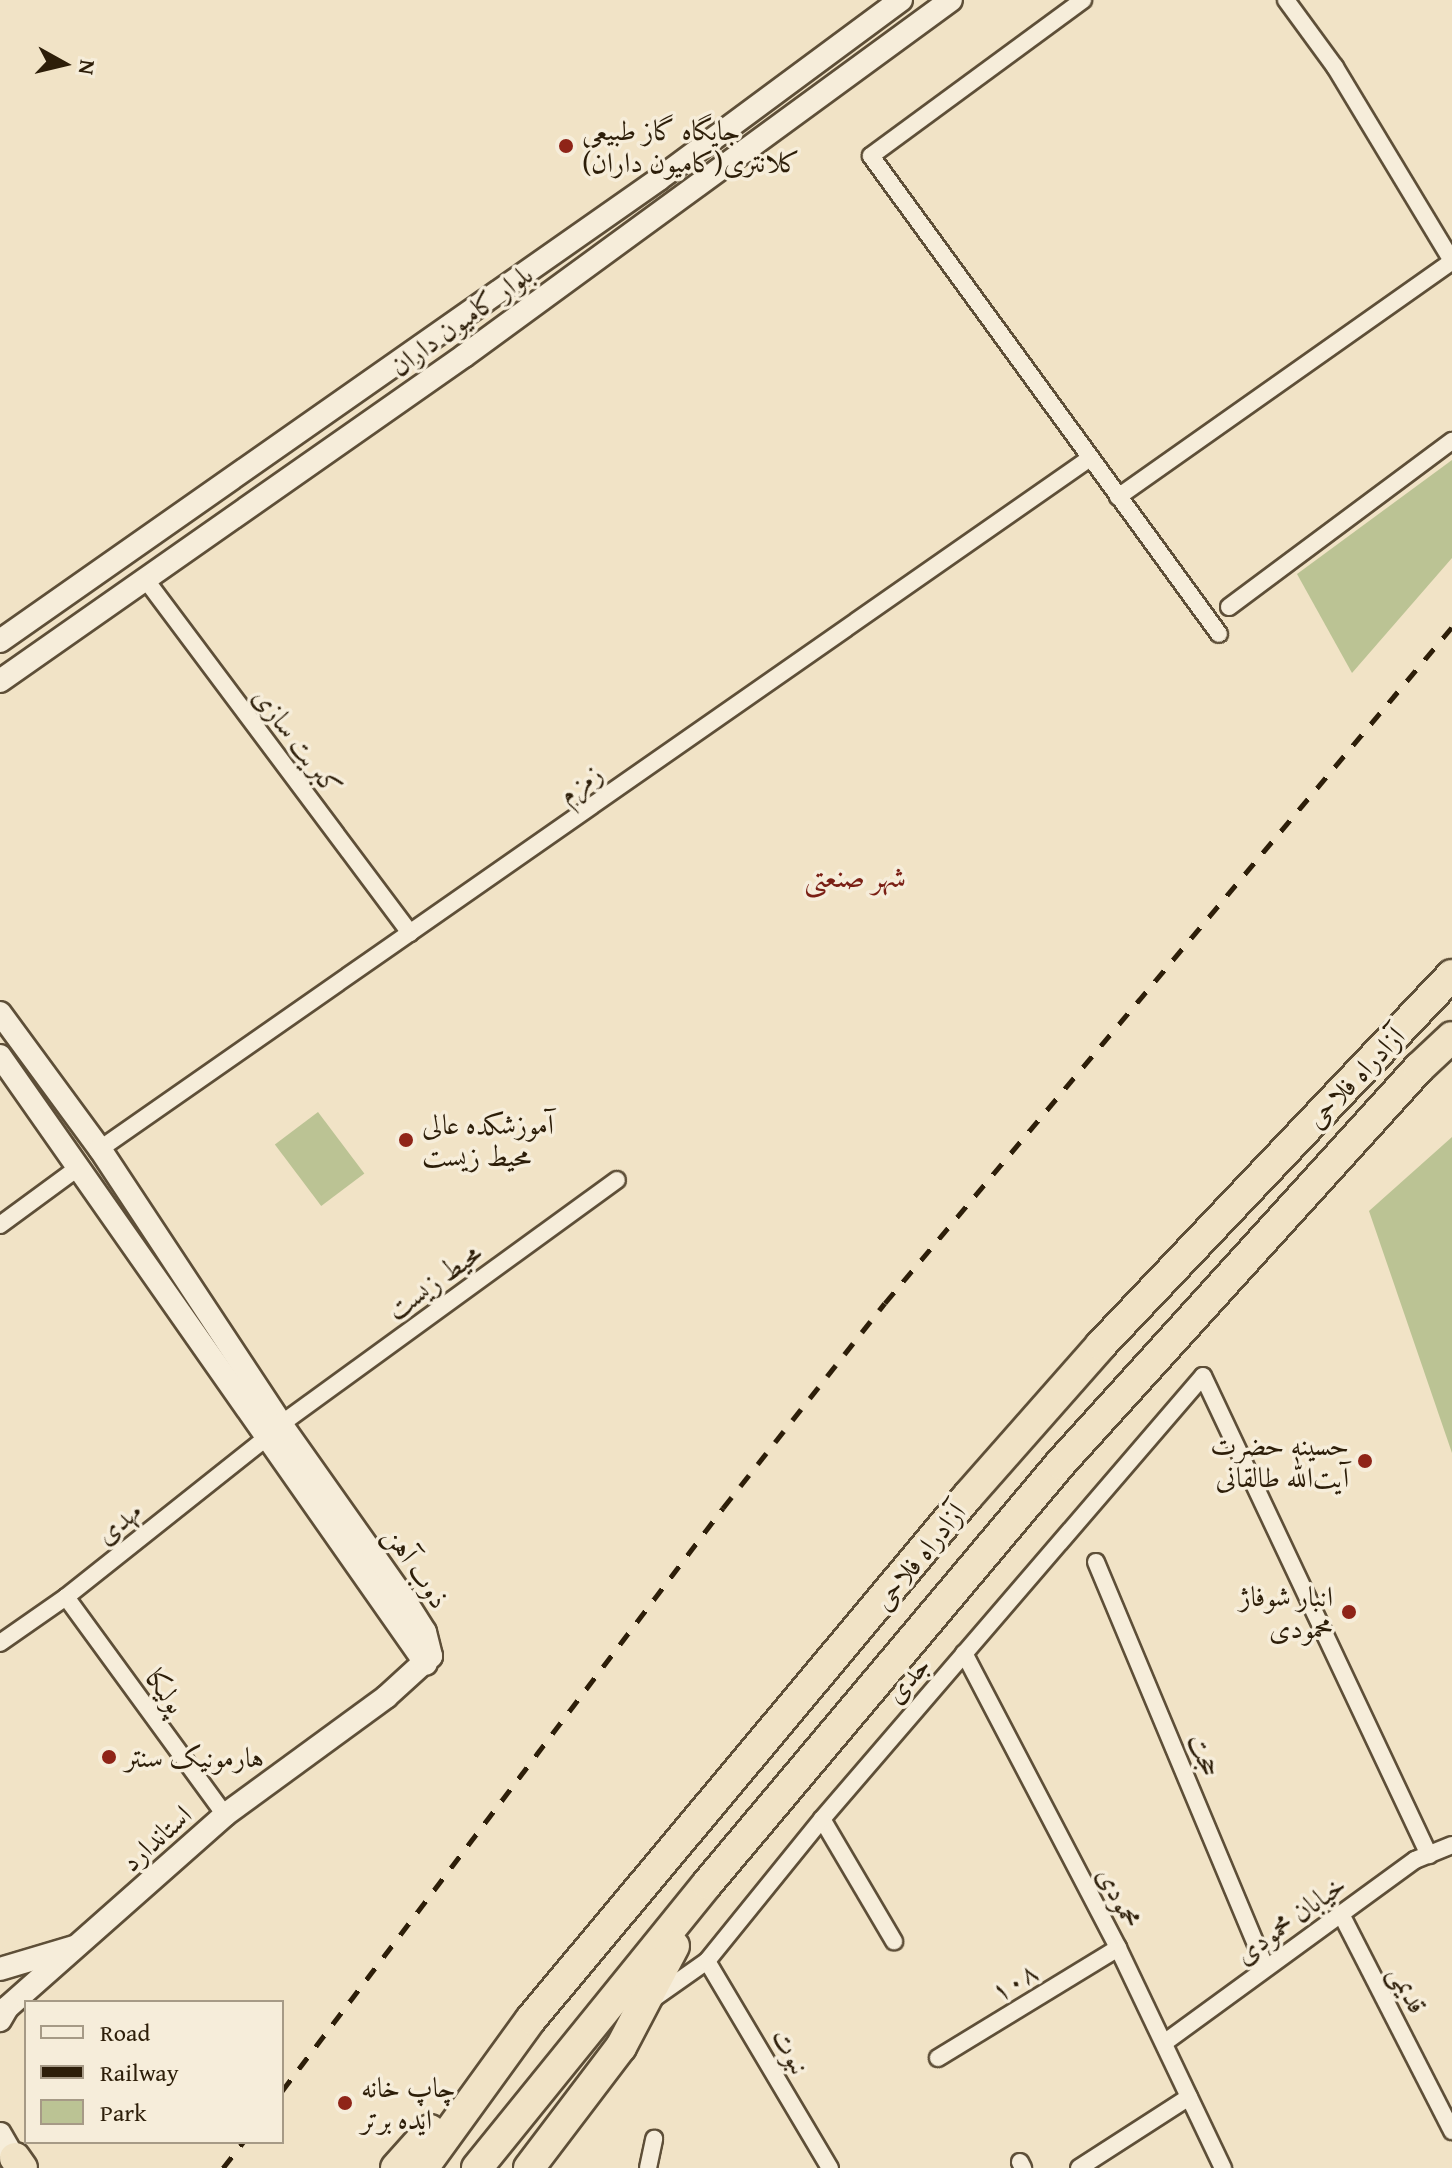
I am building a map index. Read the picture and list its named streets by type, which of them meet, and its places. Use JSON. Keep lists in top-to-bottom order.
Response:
{
  "streets": {
    "highway": ["آزادراه فلاحی"],
    "main road": ["بلوار کامیون داران", "ذوب آهن", "استاندارد"],
    "street": [
      "کبریت سازی",
      "زمزم",
      "محیط زیست",
      "مهدی",
      "جدی",
      "پولیکا",
      "حجت",
      "محمودی",
      "خیابان محمودی",
      "۱۰۸",
      "قدیمی",
      "نبوت"
    ]
  },
  "crossings": [
    ["بلوار کامیون داران", "کبریت سازی"],
    ["کبریت سازی", "زمزم"],
    ["زمزم", "ذوب آهن"],
    ["محیط زیست", "مهدی"],
    ["محیط زیست", "ذوب آهن"],
    ["مهدی", "ذوب آهن"],
    ["مهدی", "پولیکا"],
    ["ذوب آهن", "استاندارد"],
    ["جدی", "محمودی"],
    ["جدی", "خیابان محمودی"],
    ["جدی", "نبوت"],
    ["پولیکا", "استاندارد"],
    ["حجت", "خیابان محمودی"],
    ["محمودی", "خیابان محمودی"],
    ["محمودی", "۱۰۸"],
    ["خیابان محمودی", "قدیمی"]
  ],
  "districts": ["شهر صنعتی"],
  "places": [
    "جایگاه گاز طبیعی کلانتری(کامیون داران)",
    "آموزشکده عالی محیط زیست",
    "حسینه حضرت آیت‌الله طالقانی",
    "انبار شوفاژ محمودی",
    "هارمونیک سنتر",
    "چاپ خانه ایده برتر"
  ],
  "legend": ["Road", "Railway", "Park"],
  "north": "right"
}
